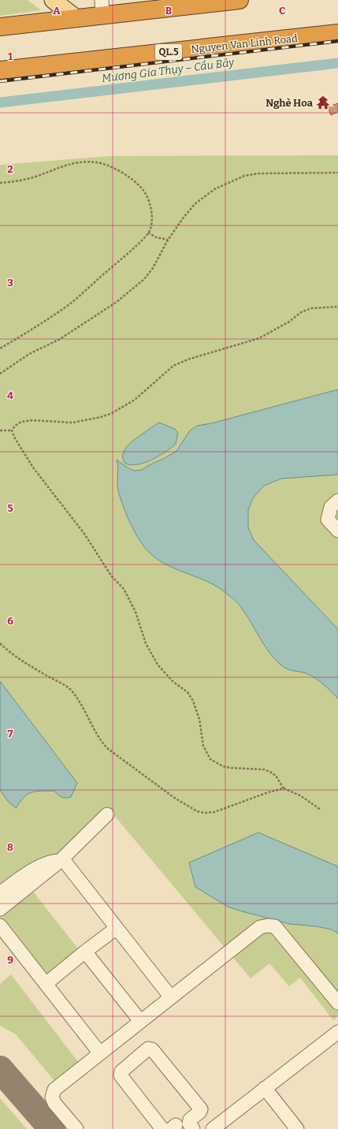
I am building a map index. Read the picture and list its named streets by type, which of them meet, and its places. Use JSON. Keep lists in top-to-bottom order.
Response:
{
  "streets": {
    "highway": ["Nguyen Van Linh Road", "QL.5"]
  },
  "water": ["Mương Gia Thụy – Cầu Bây"],
  "places": {
    "temple": ["Nghè Hoa"]
  },
  "grid": {
    "columns": ["A", "B", "C"],
    "rows": [
      "1",
      "2",
      "3",
      "4",
      "5",
      "6",
      "7",
      "8",
      "9"
    ]
  }
}
